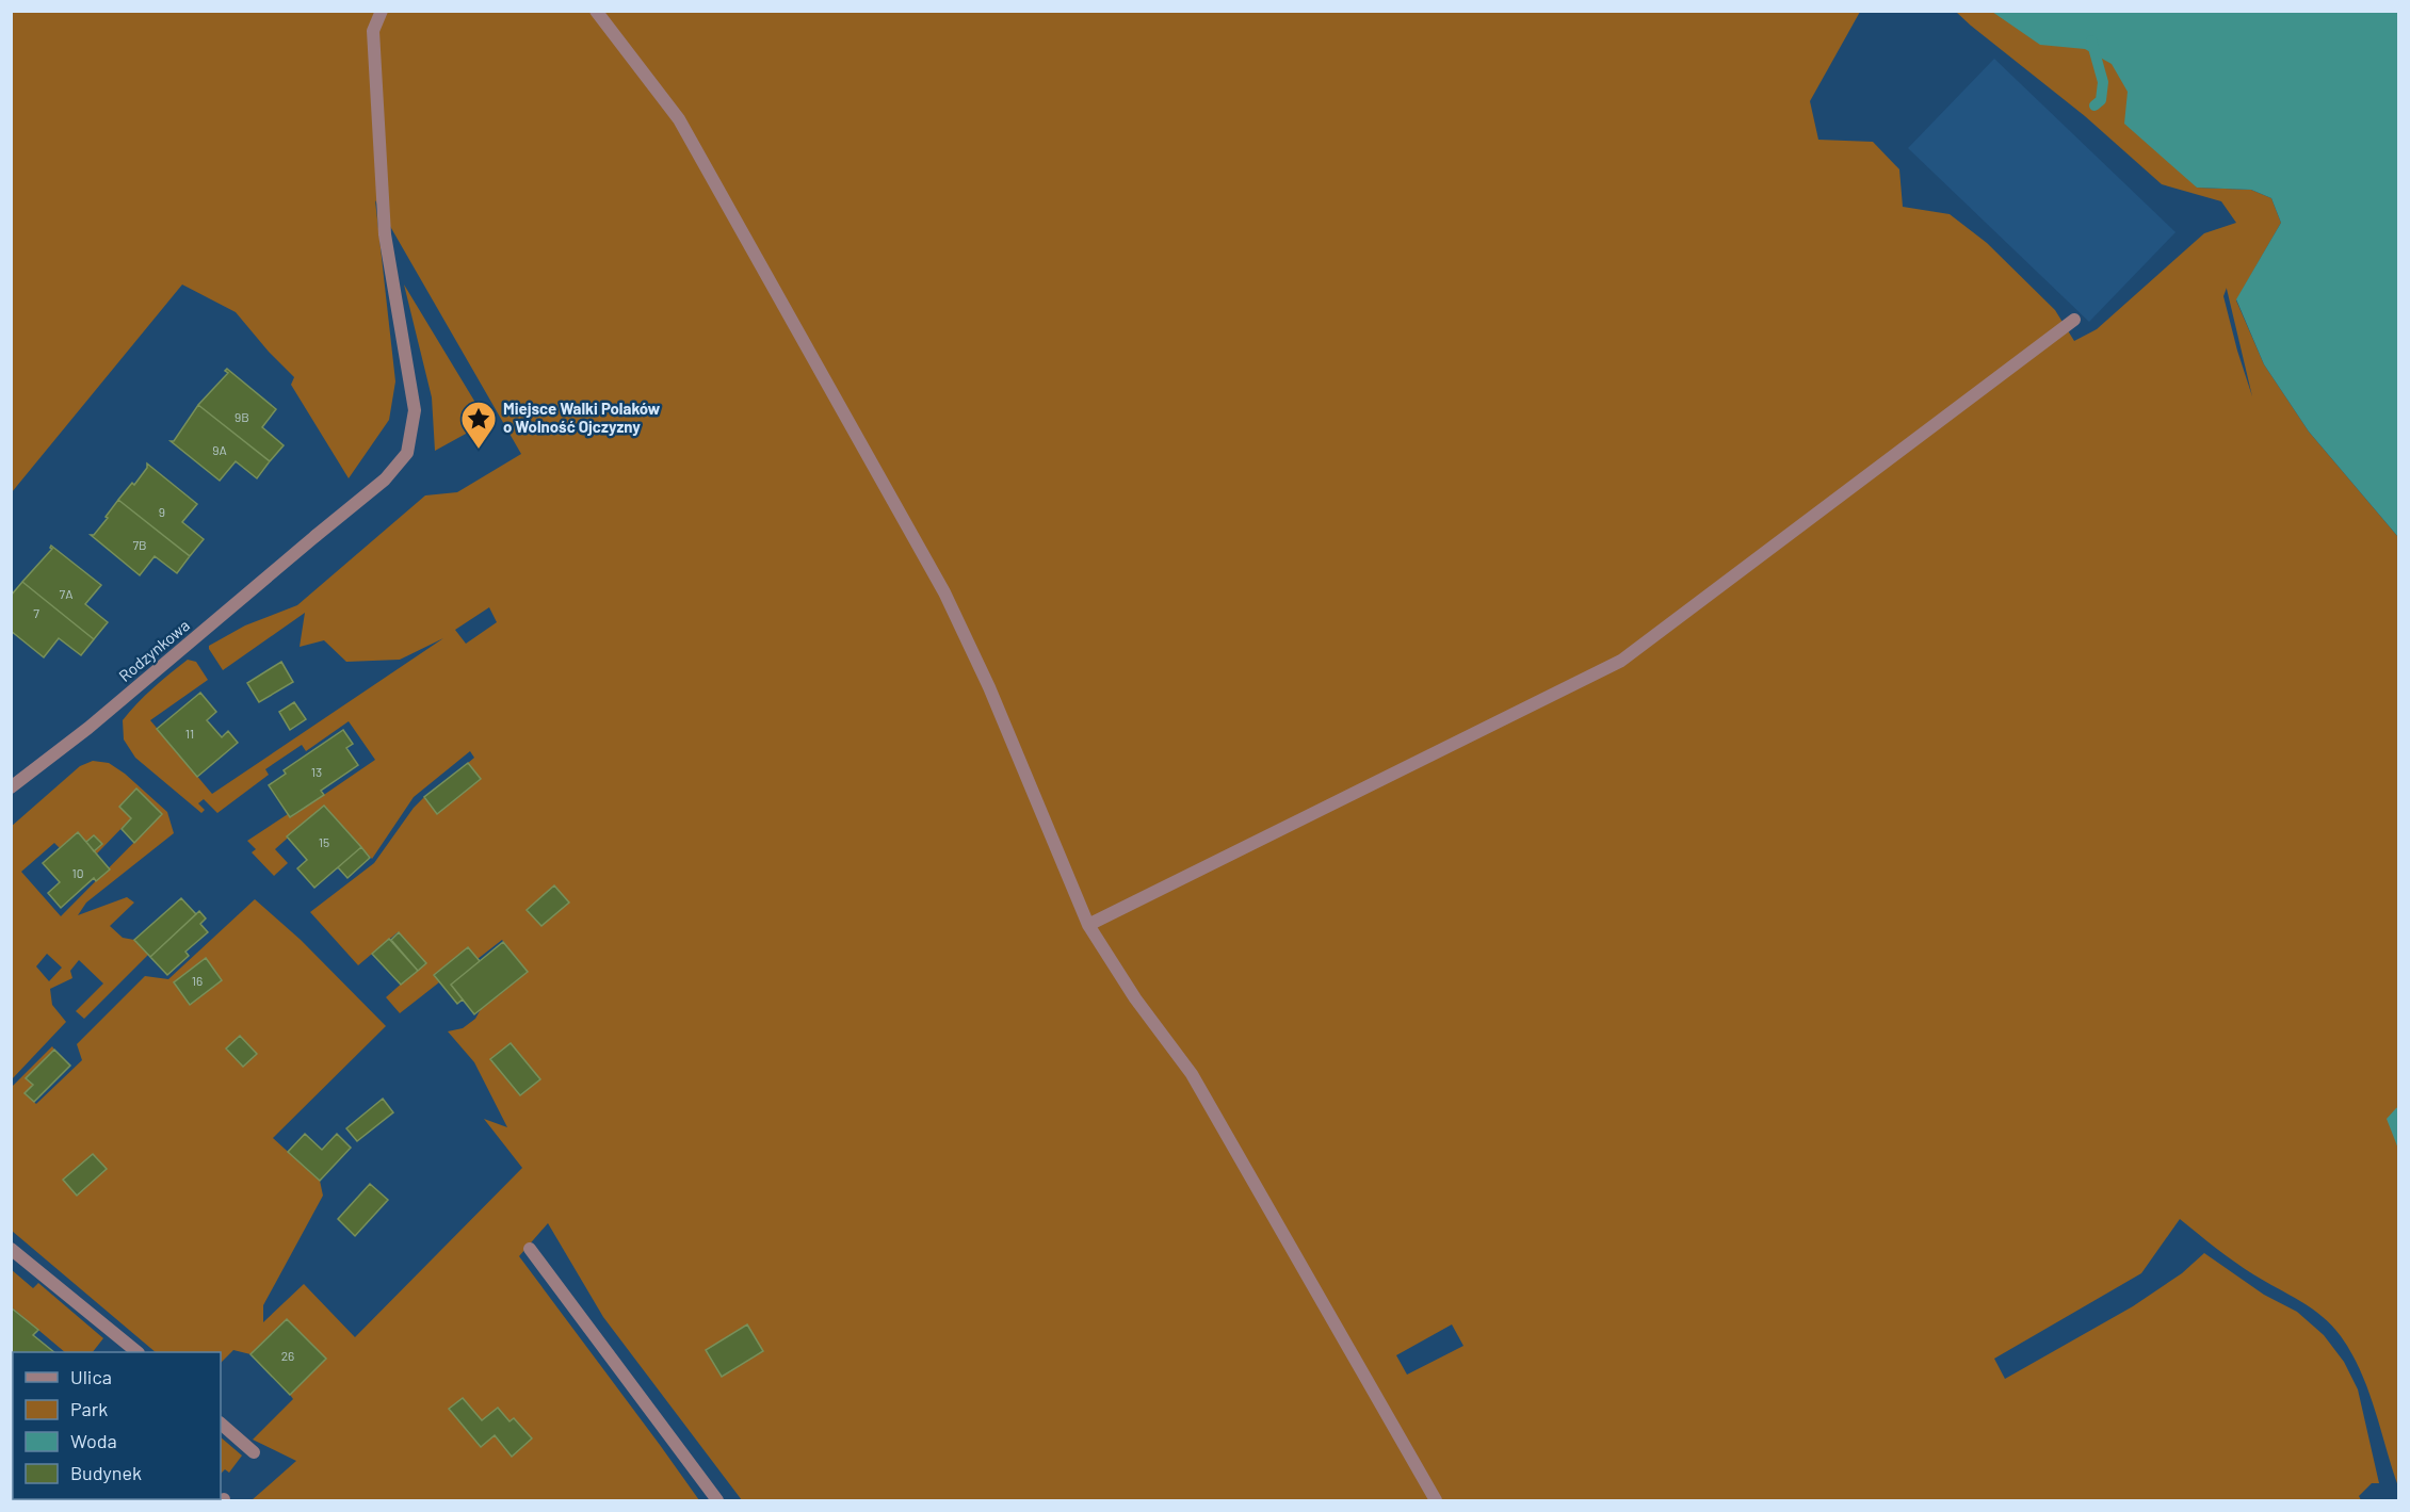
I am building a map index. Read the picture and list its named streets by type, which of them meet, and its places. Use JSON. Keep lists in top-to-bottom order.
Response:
{
  "streets": {
    "street": ["Rodzynkowa"]
  },
  "places": {
    "place": ["Miejsce Walki Polaków o Wolność Ojczyzny"]
  },
  "house_numbers": [
    "9B",
    "9A",
    "9",
    "7B",
    "7A",
    "7",
    "11",
    "13",
    "15",
    "10",
    "16",
    "26"
  ],
  "legend": [
    "Ulica",
    "Park",
    "Woda",
    "Budynek"
  ]
}
